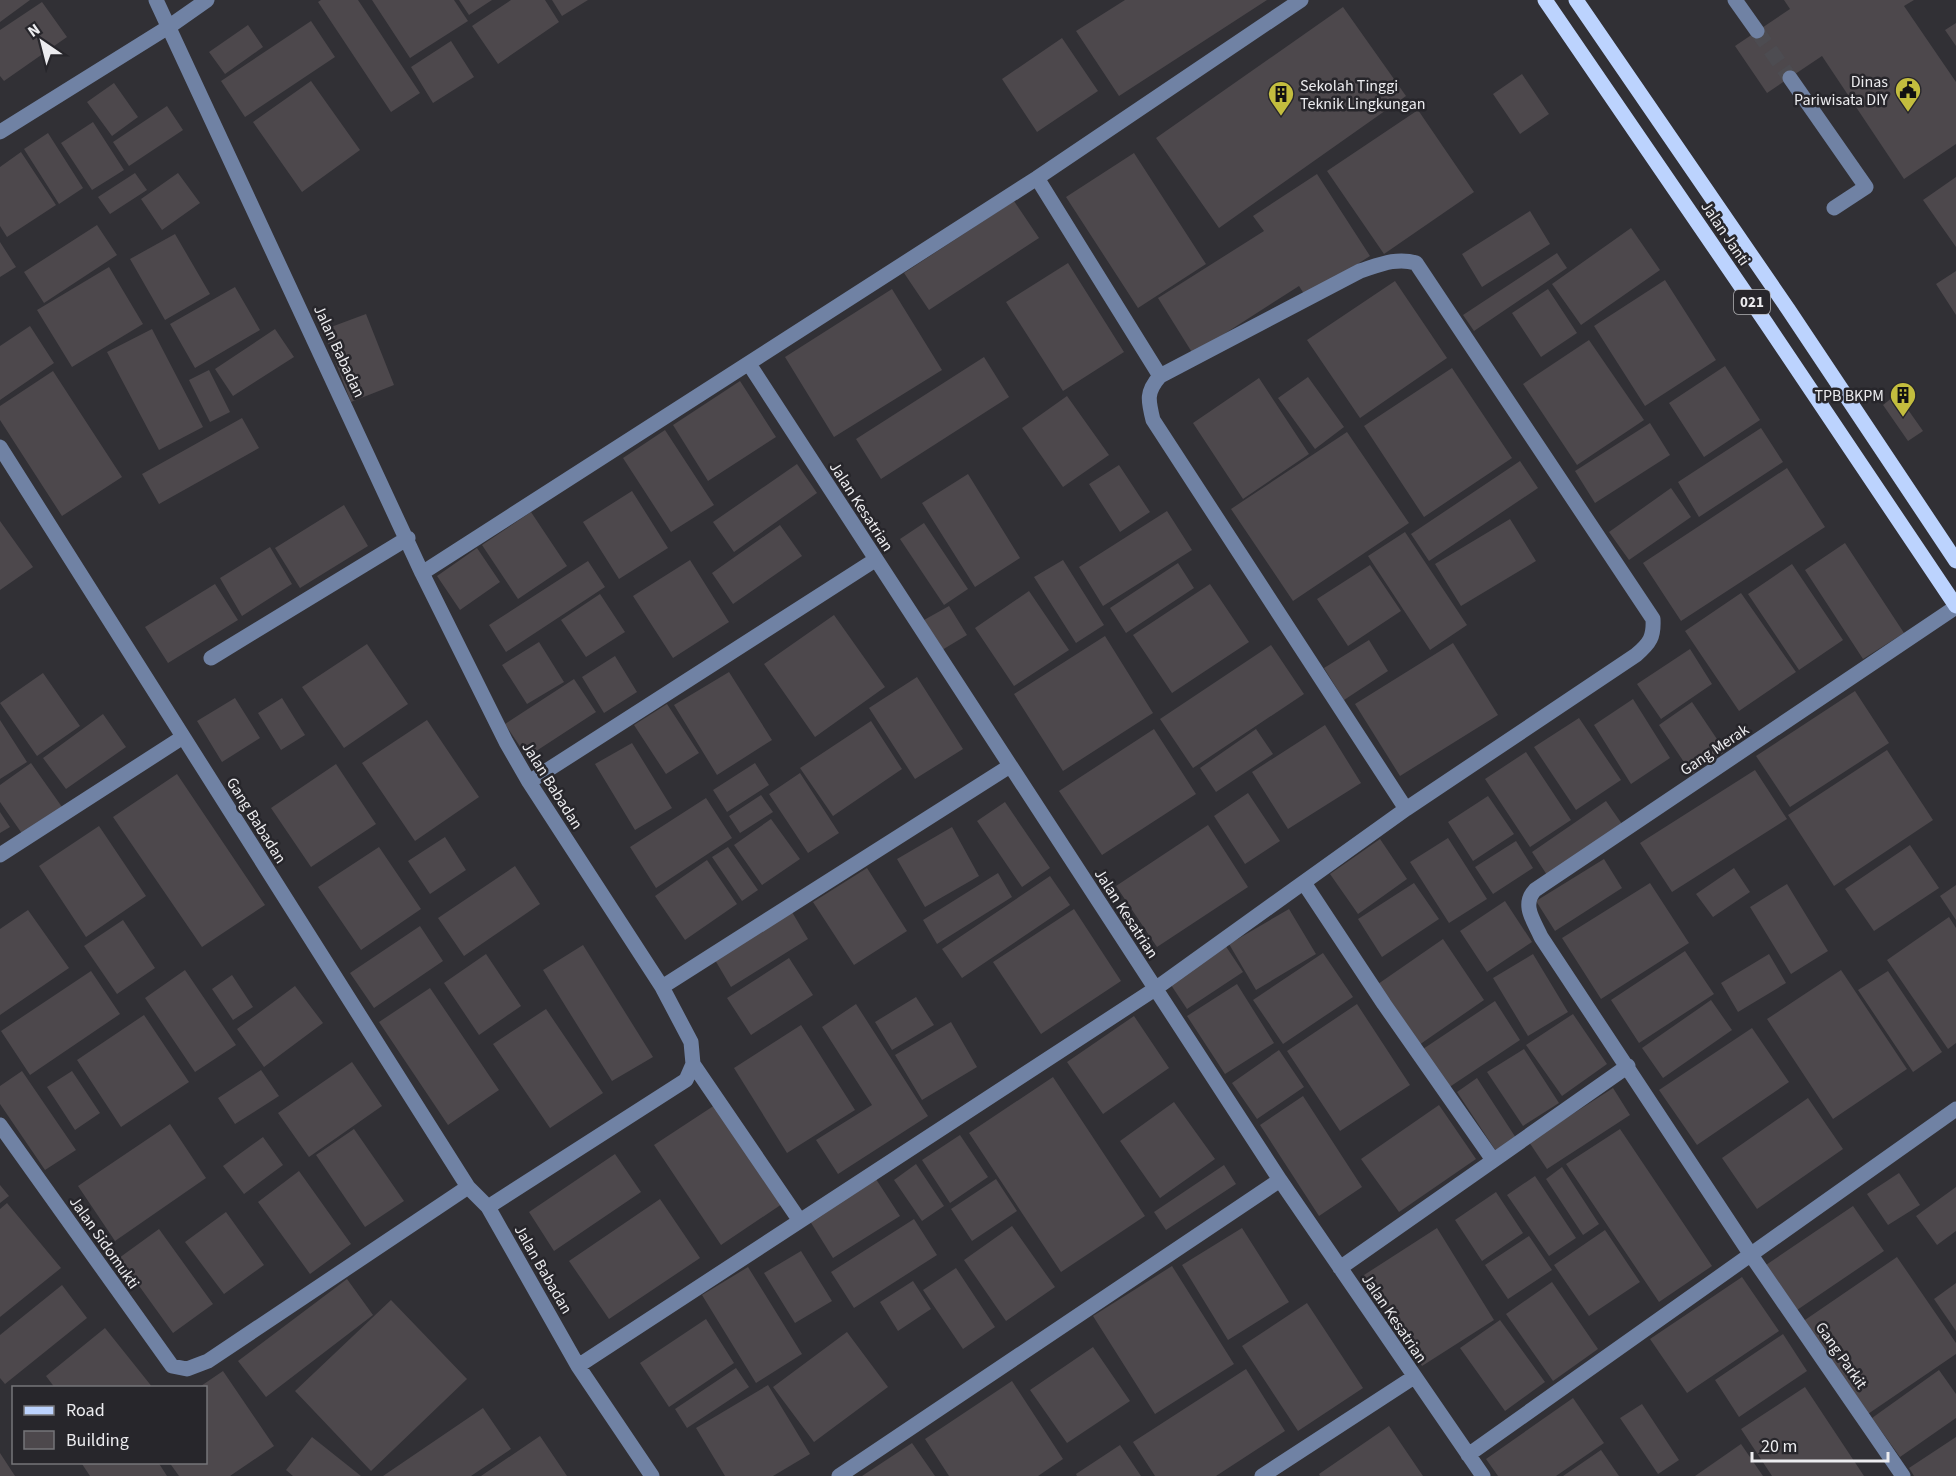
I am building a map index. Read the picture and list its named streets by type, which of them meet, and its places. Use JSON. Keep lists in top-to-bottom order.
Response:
{
  "streets": {
    "main road": ["Jalan Janti", "021"],
    "street": [
      "Jalan Babadan",
      "Jalan Kesatrian",
      "Gang Merak",
      "Gang Babadan",
      "Jalan Sidomukti",
      "Gang Parkit"
    ]
  },
  "crossings": [
    ["Jalan Janti", "Gang Merak"],
    ["Jalan Babadan", "Gang Babadan"],
    ["Gang Merak", "Gang Parkit"],
    ["Gang Babadan", "Jalan Sidomukti"]
  ],
  "places": {
    "public building": ["Dinas Pariwisata DIY"],
    "building": ["Sekolah Tinggi Teknik Lingkungan", "TPB BKPM"]
  },
  "legend": ["Road", "Building"],
  "scale_bar": "20 m",
  "north": "top left"
}
